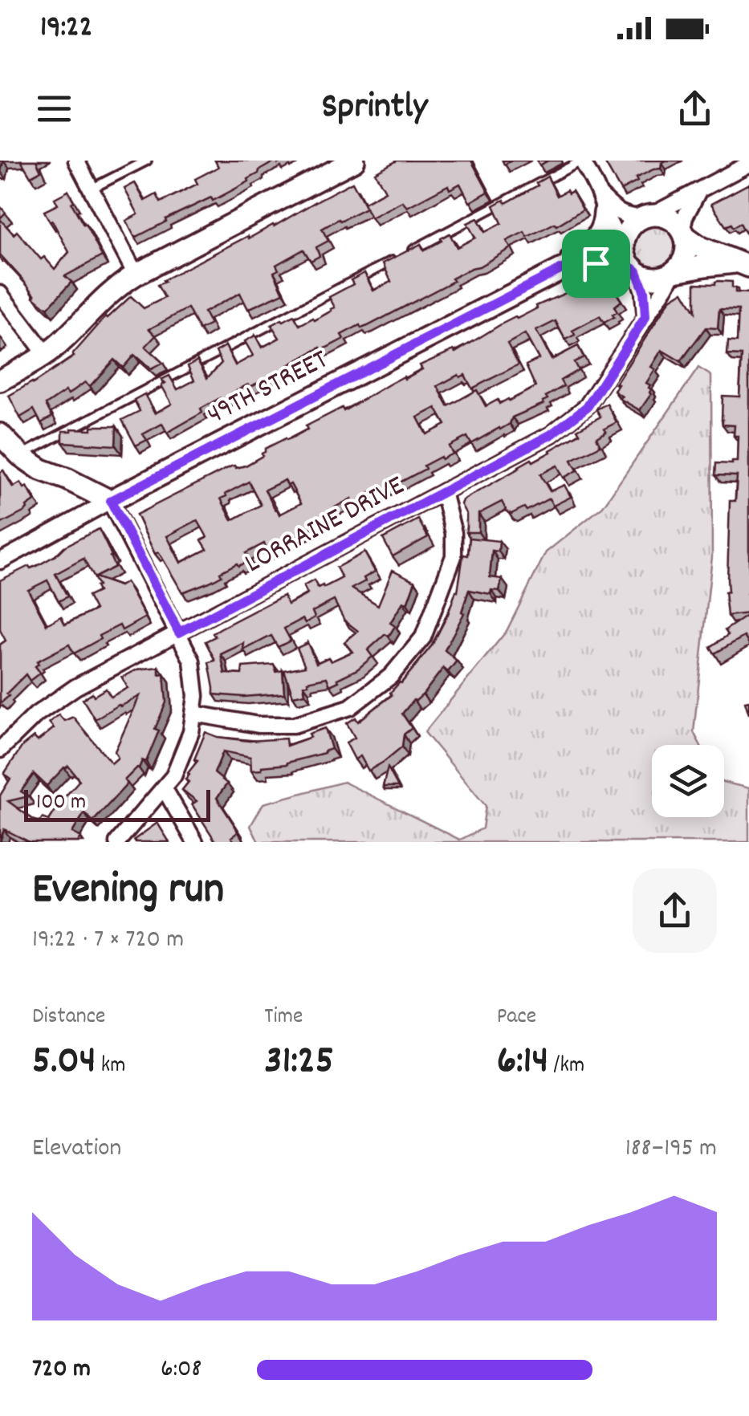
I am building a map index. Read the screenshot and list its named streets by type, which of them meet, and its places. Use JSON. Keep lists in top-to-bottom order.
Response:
{
  "streets": {
    "street": ["49TH STREET", "LORRAINE DRIVE"]
  },
  "crossings": [
    ["49TH STREET", "LORRAINE DRIVE"]
  ],
  "scale_bar": "100 m",
  "page": {
    "status": "19:22",
    "header": "Sprintly",
    "scale": "100 m",
    "heading": ["Evening run", "19:22 · 7 × 720 m"],
    "stats": [
      ["Distance", "5.04 km"],
      ["Time", "31:25"],
      ["Pace", "6:14 /km"]
    ],
    "chart": ["Elevation", "188–195 m"],
    "list": [
      {
        "name": "720 m",
        "note": "6:08"
      }
    ]
  }
}
